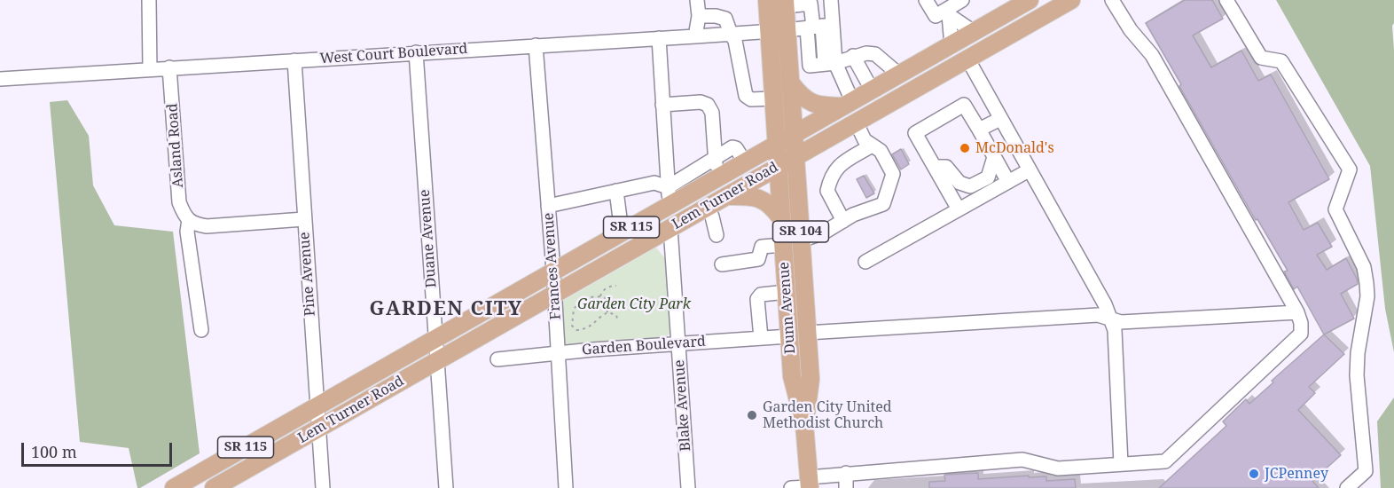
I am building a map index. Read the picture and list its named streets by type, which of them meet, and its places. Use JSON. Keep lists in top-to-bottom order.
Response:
{
  "streets": {
    "main road": [
      "Lem Turner Road",
      "SR 115",
      "SR 104",
      "Dunn Avenue"
    ],
    "street": [
      "West Court Boulevard",
      "Asland Road",
      "Duane Avenue",
      "Frances Avenue",
      "Pine Avenue",
      "Garden Boulevard",
      "Blake Avenue"
    ]
  },
  "crossings": [
    ["West Court Boulevard", "Asland Road"],
    ["West Court Boulevard", "Duane Avenue"],
    ["West Court Boulevard", "Frances Avenue"],
    ["West Court Boulevard", "Pine Avenue"],
    ["West Court Boulevard", "Dunn Avenue"],
    ["Lem Turner Road", "Duane Avenue"],
    ["Lem Turner Road", "Frances Avenue"],
    ["Lem Turner Road", "Pine Avenue"],
    ["Lem Turner Road", "Dunn Avenue"],
    ["Lem Turner Road", "Blake Avenue"],
    ["Frances Avenue", "Garden Boulevard"],
    ["Dunn Avenue", "Garden Boulevard"],
    ["Garden Boulevard", "Blake Avenue"]
  ],
  "districts": ["GARDEN CITY"],
  "parks": ["Garden City Park"],
  "places": ["McDonald's", "Garden City United Methodist Church", "JCPenney"],
  "scale_bar": "100 m"
}
